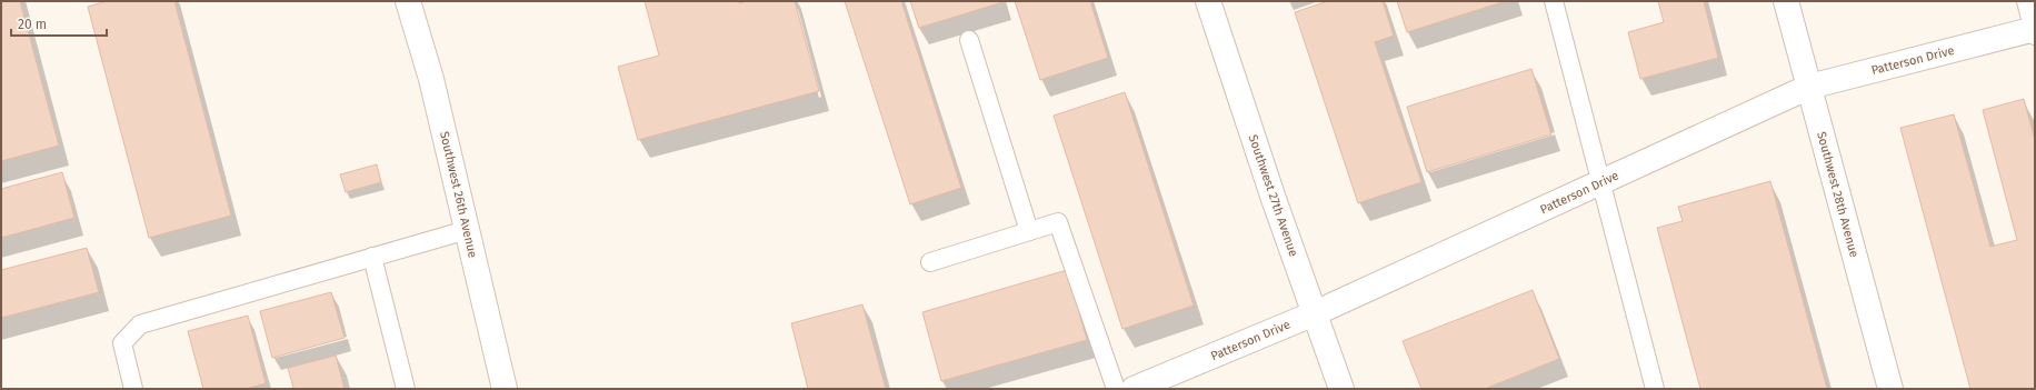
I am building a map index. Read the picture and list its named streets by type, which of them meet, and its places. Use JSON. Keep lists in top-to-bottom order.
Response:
{
  "streets": {
    "street": [
      "Patterson Drive",
      "Southwest 26th Avenue",
      "Southwest 28th Avenue",
      "Southwest 27th Avenue"
    ]
  },
  "crossings": [
    ["Patterson Drive", "Southwest 28th Avenue"],
    ["Patterson Drive", "Southwest 27th Avenue"]
  ],
  "scale_bar": "20 m"
}
